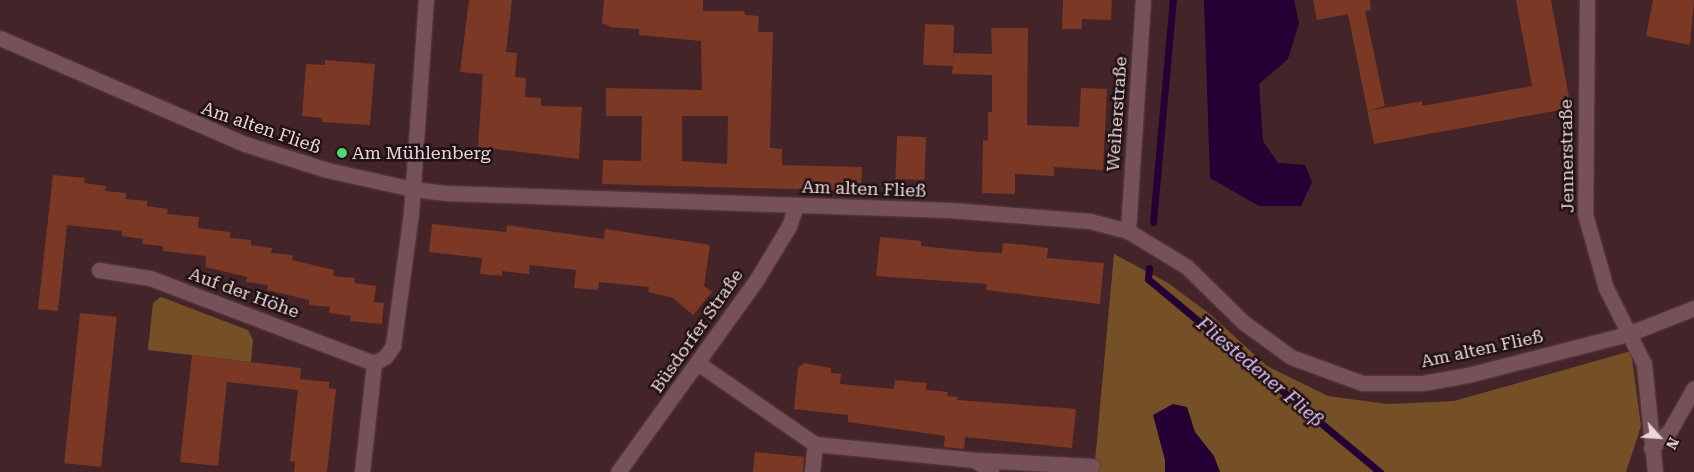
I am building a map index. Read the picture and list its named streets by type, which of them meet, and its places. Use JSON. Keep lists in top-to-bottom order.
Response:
{
  "streets": {
    "street": [
      "Weiherstraße",
      "Am alten Fließ",
      "Jennerstraße",
      "Auf der Höhe",
      "Büsdorfer Straße"
    ]
  },
  "crossings": [
    ["Weiherstraße", "Am alten Fließ"],
    ["Am alten Fließ", "Jennerstraße"],
    ["Am alten Fließ", "Büsdorfer Straße"]
  ],
  "water": ["Fliestedener Fließ"],
  "places": ["Am Mühlenberg"],
  "north": "bottom right"
}
